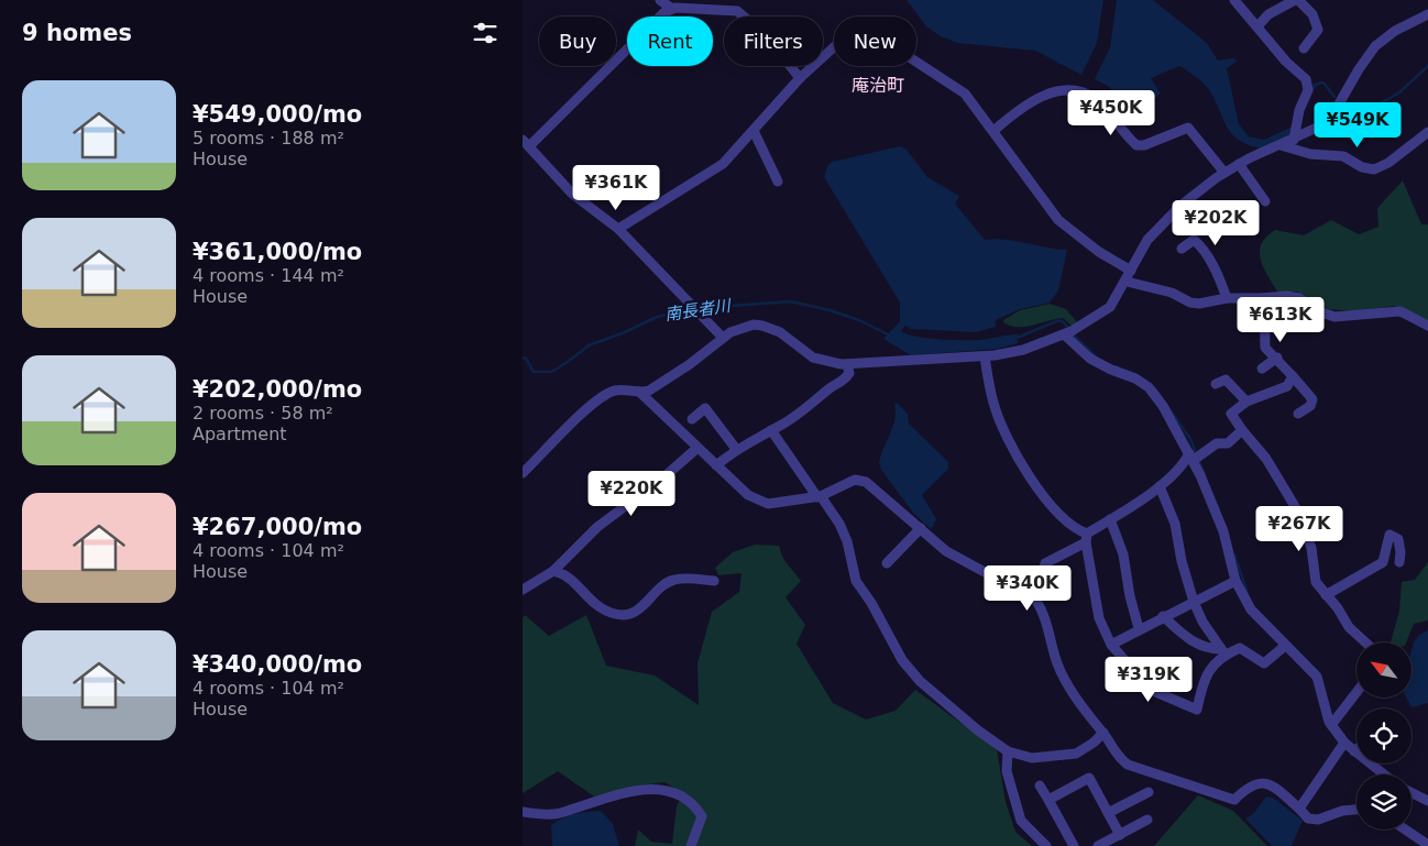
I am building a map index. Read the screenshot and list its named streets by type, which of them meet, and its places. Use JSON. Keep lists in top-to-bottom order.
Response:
{
  "districts": ["庵治町"],
  "water": ["南長者川"],
  "north": "top left",
  "page": {
    "heading": "9 homes",
    "chip": [
      "Buy",
      "Rent",
      "Filters",
      "New"
    ],
    "list": [
      {
        "name": "¥549,000/mo",
        "note": "5 rooms · 188 m² · House"
      },
      {
        "name": "¥361,000/mo",
        "note": "4 rooms · 144 m² · House"
      },
      {
        "name": "¥202,000/mo",
        "note": "2 rooms · 58 m² · Apartment"
      },
      {
        "name": "¥267,000/mo",
        "note": "4 rooms · 104 m² · House"
      },
      {
        "name": "¥340,000/mo",
        "note": "4 rooms · 104 m² · House"
      }
    ],
    "price": [
      "¥450K",
      "¥549K",
      "¥361K",
      "¥202K",
      "¥613K",
      "¥220K",
      "¥267K",
      "¥340K",
      "¥319K"
    ]
  }
}
